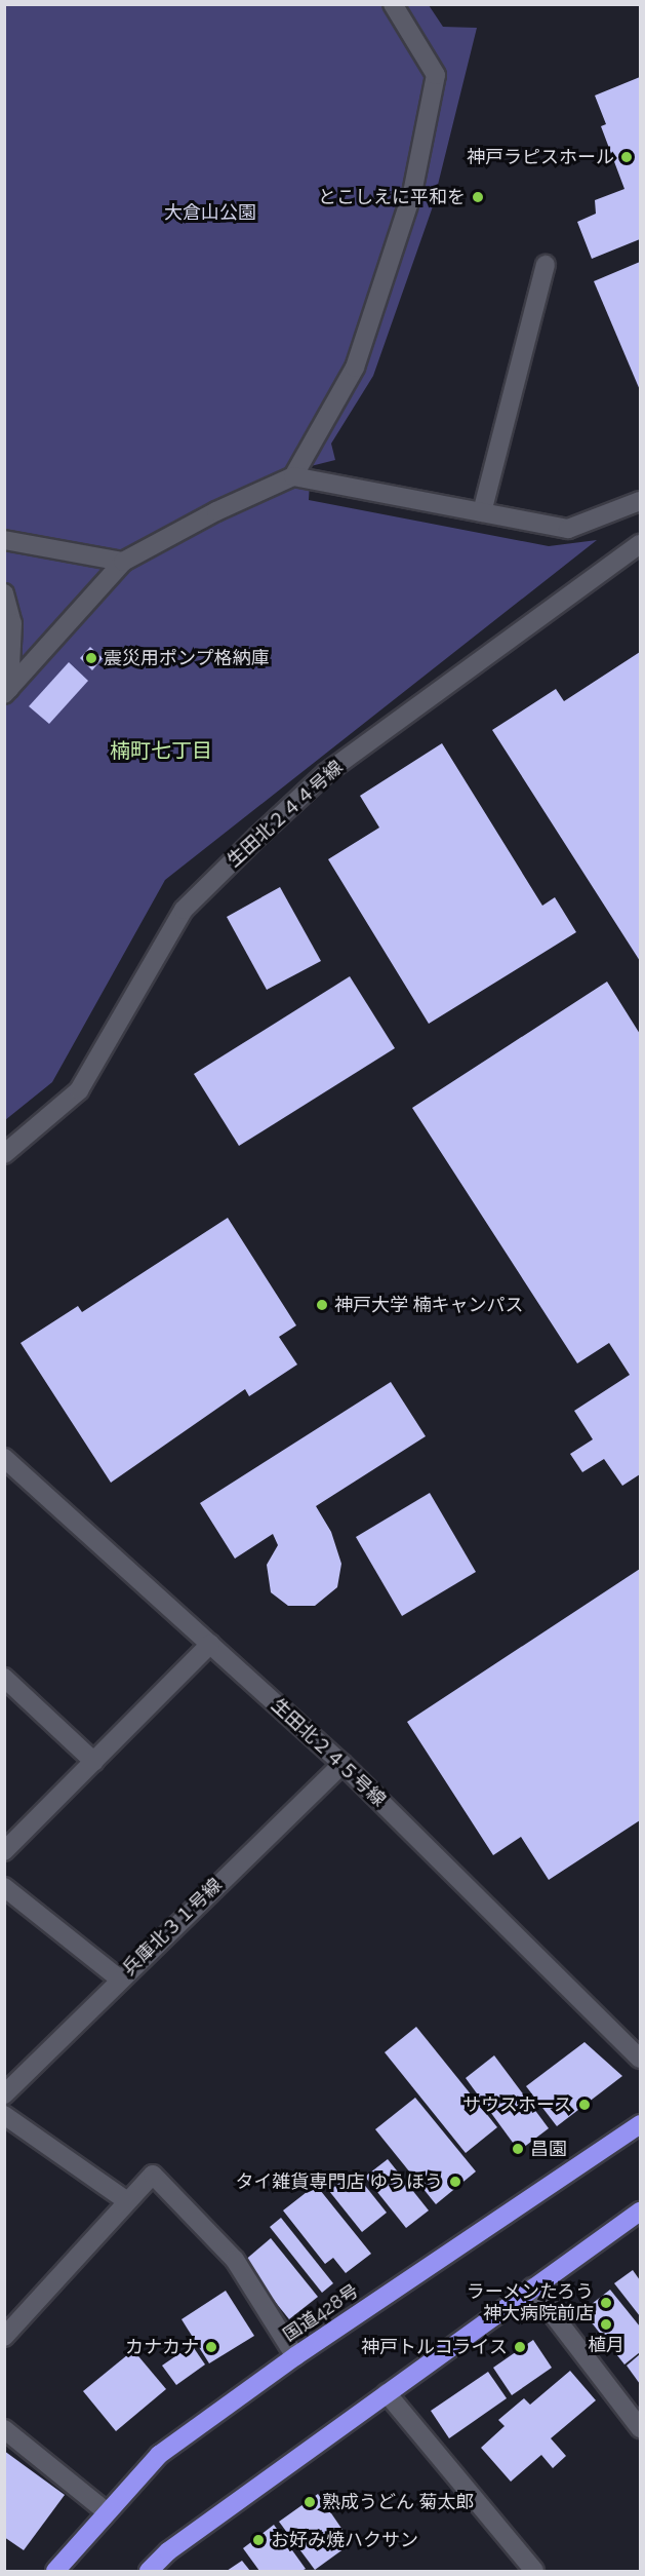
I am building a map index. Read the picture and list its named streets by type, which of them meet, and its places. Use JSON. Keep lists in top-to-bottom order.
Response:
{
  "streets": {
    "highway": ["国道428号"],
    "street": ["生田北２４４号線", "生田北２４５号線", "兵庫北３１号線"]
  },
  "crossings": [
    ["生田北２４５号線", "兵庫北３１号線"]
  ],
  "districts": ["楠町七丁目"],
  "parks": ["大倉山公園"],
  "places": [
    "神戸ラピスホール",
    "とこしえに平和を",
    "震災用ポンプ格納庫",
    "神戸大学 楠キャンパス",
    "サウスホース",
    "昌園",
    "タイ雑貨専門店 ゆうほう",
    "ラーメンたろう 神大病院前店",
    "植月",
    "カナカナ",
    "神戸トルコライス",
    "熟成うどん 菊太郎",
    "お好み焼ハクサン"
  ]
}
